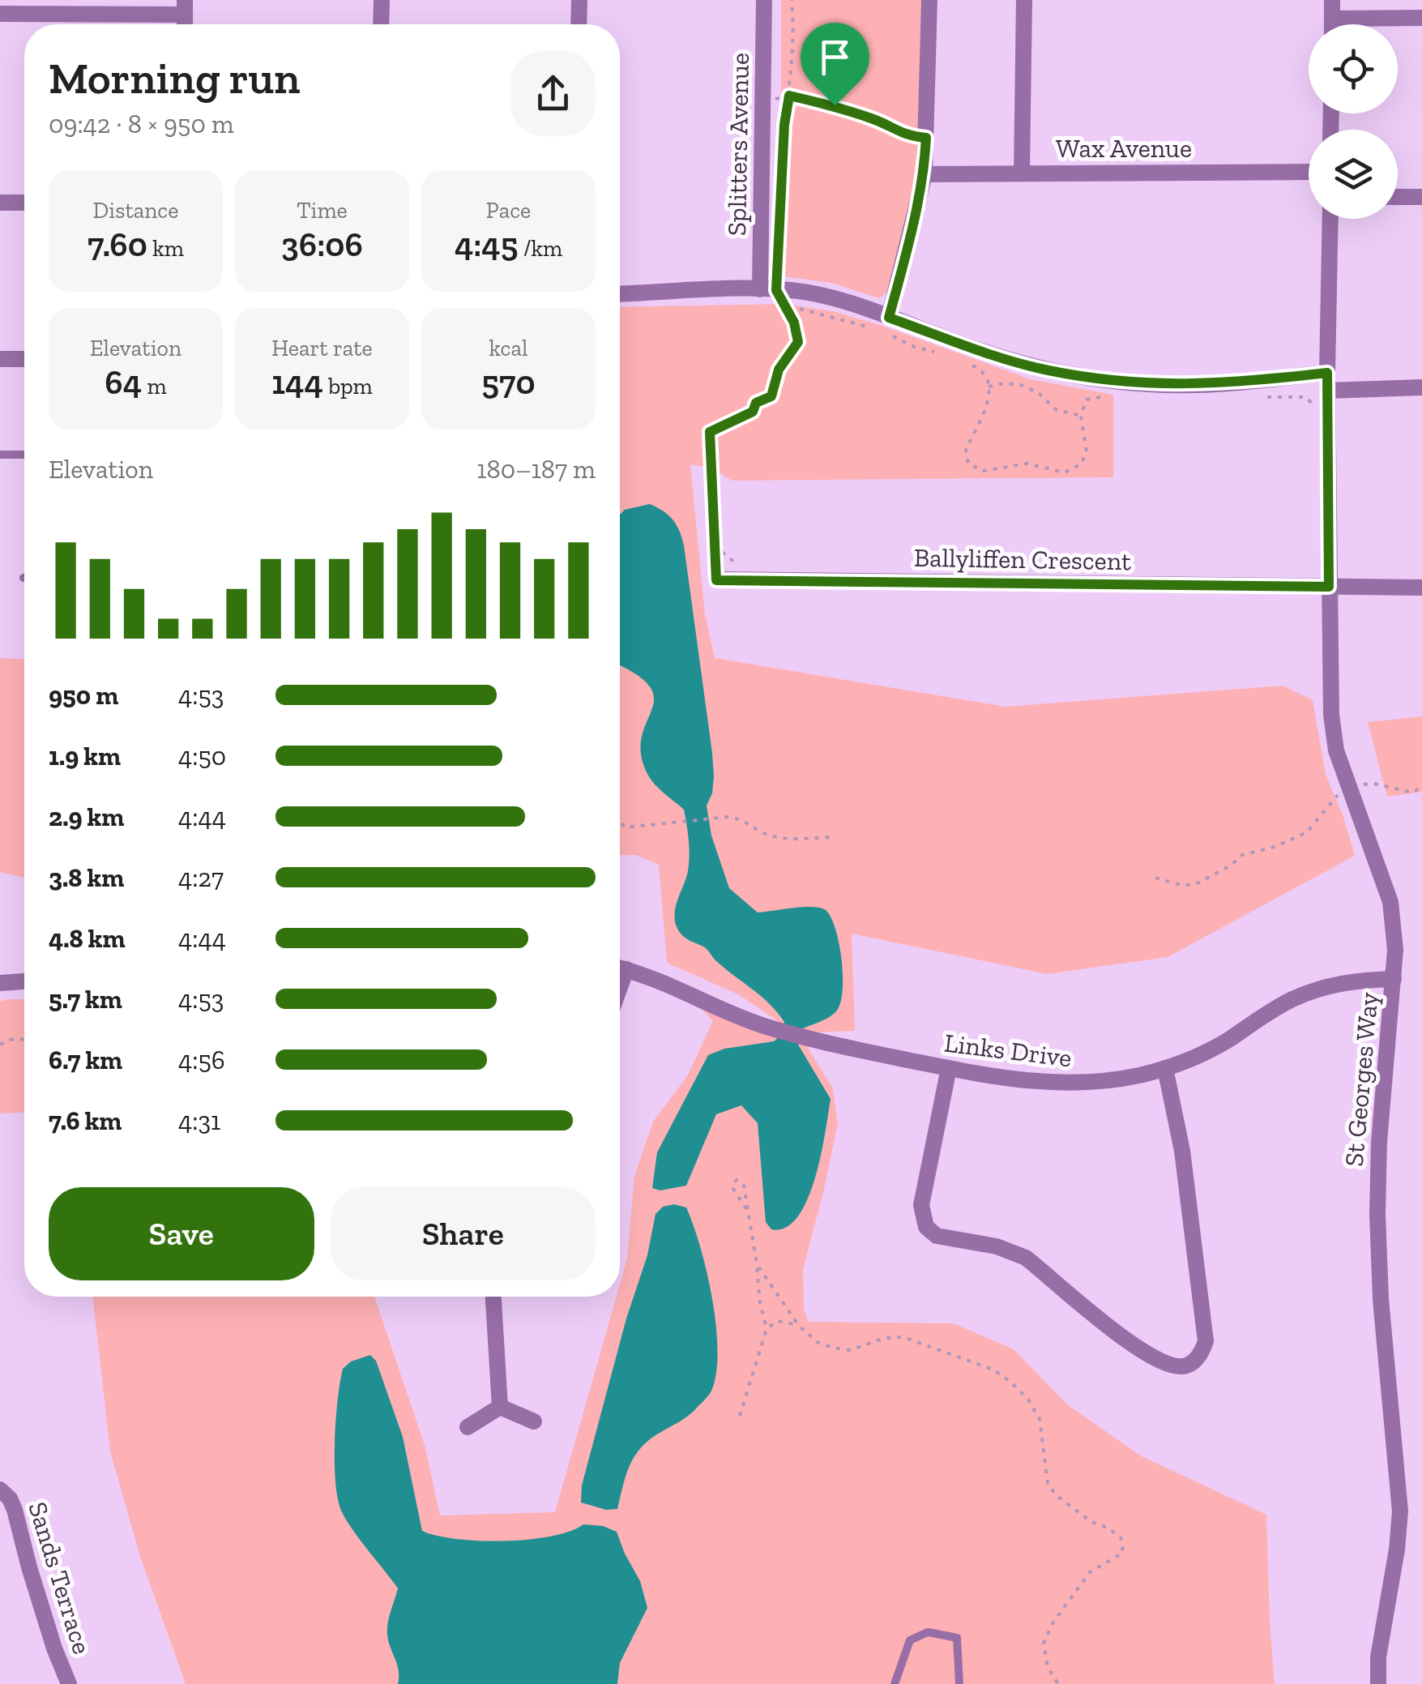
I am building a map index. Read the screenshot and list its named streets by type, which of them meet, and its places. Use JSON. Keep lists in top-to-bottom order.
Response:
{
  "streets": {
    "street": [
      "Splitters Avenue",
      "Wax Avenue",
      "Ballyliffen Crescent",
      "Links Drive",
      "St Georges Way",
      "Sands Terrace"
    ]
  },
  "crossings": [
    ["Ballyliffen Crescent", "St Georges Way"],
    ["Links Drive", "St Georges Way"]
  ],
  "page": {
    "heading": ["Morning run", "09:42 · 8 × 950 m"],
    "stats": [
      ["Distance", "7.60 km"],
      ["Time", "36:06"],
      ["Pace", "4:45 /km"],
      ["Elevation", "64 m"],
      ["Heart rate", "144 bpm"],
      ["kcal", "570"]
    ],
    "chart": ["Elevation", "180–187 m"],
    "list": [
      {
        "name": "950 m",
        "note": "4:53"
      },
      {
        "name": "1.9 km",
        "note": "4:50"
      },
      {
        "name": "2.9 km",
        "note": "4:44"
      },
      {
        "name": "3.8 km",
        "note": "4:27"
      },
      {
        "name": "4.8 km",
        "note": "4:44"
      },
      {
        "name": "5.7 km",
        "note": "4:53"
      },
      {
        "name": "6.7 km",
        "note": "4:56"
      },
      {
        "name": "7.6 km",
        "note": "4:31"
      }
    ],
    "buttons": ["Save", "Share"]
  }
}
